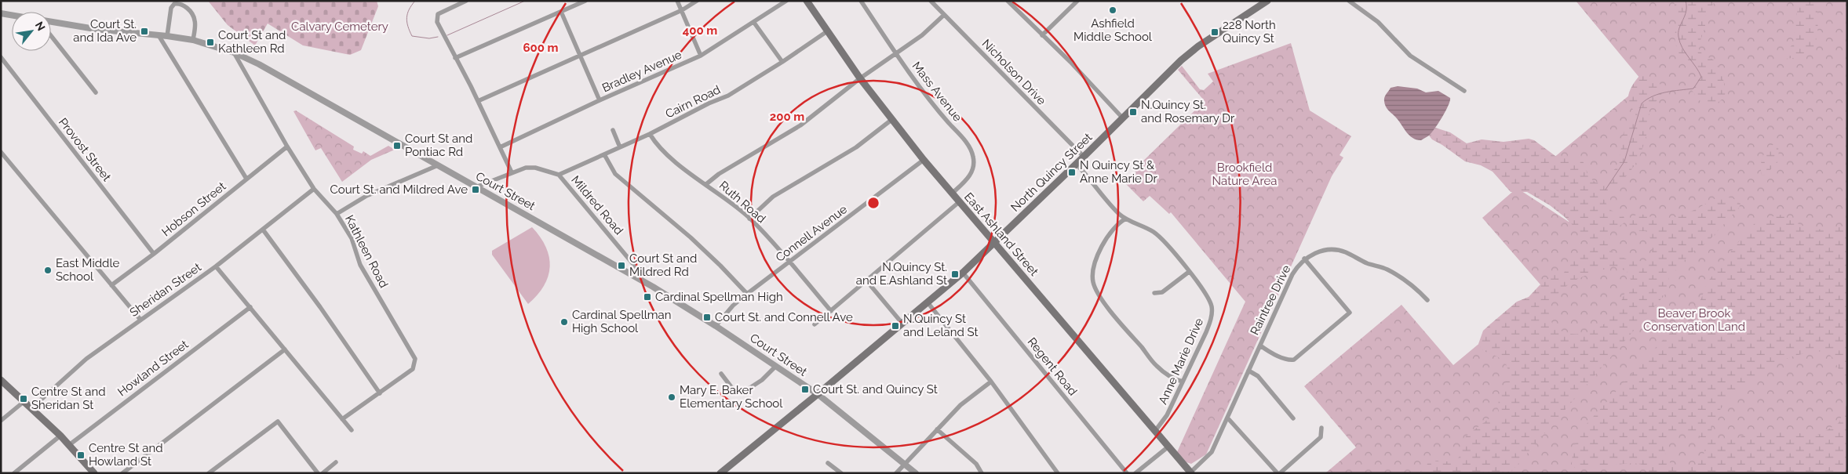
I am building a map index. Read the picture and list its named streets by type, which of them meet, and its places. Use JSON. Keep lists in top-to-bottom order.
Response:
{
  "streets": {
    "main road": ["North Quincy Street", "East Ashland Street"],
    "street": [
      "Bradley Avenue",
      "Nicholson Drive",
      "Mass Avenue",
      "Cairn Road",
      "Provost Street",
      "Court Street",
      "Ruth Road",
      "Mildred Road",
      "Hobson Street",
      "Connell Avenue",
      "Kathleen Road",
      "Sheridan Street",
      "Raintree Drive",
      "Anne Marie Drive",
      "Regent Road",
      "Howland Street"
    ]
  },
  "crossings": [
    ["Nicholson Drive", "North Quincy Street"],
    ["Mass Avenue", "East Ashland Street"],
    ["Cairn Road", "Ruth Road"],
    ["Cairn Road", "Mildred Road"],
    ["Cairn Road", "East Ashland Street"],
    ["Provost Street", "Hobson Street"],
    ["North Quincy Street", "Court Street"],
    ["North Quincy Street", "East Ashland Street"],
    ["North Quincy Street", "Anne Marie Drive"],
    ["North Quincy Street", "Regent Road"],
    ["Court Street", "Mildred Road"],
    ["Court Street", "Connell Avenue"],
    ["Court Street", "Kathleen Road"],
    ["Ruth Road", "Connell Avenue"],
    ["Hobson Street", "Kathleen Road"],
    ["Connell Avenue", "East Ashland Street"],
    ["East Ashland Street", "Raintree Drive"],
    ["East Ashland Street", "Anne Marie Drive"],
    ["Kathleen Road", "Sheridan Street"]
  ],
  "parks": ["Calvary Cemetery", "Brookfield Nature Area", "Beaver Brook Conservation Land"],
  "places": {
    "other": [
      "Ashfield Middle School",
      "East Middle School",
      "Cardinal Spellman High School",
      "Mary E. Baker Elementary School"
    ],
    "transit": [
      "Court St. and Ida Ave",
      "228 North Quincy St",
      "Court St and Kathleen Rd",
      "N.Quincy St. and Rosemary Dr",
      "Court St and Pontiac Rd",
      "N Quincy St & Anne Marie Dr",
      "Court St. and Mildred Ave",
      "Court St and Mildred Rd",
      "N.Quincy St. and E.Ashland St",
      "Cardinal Spellman High",
      "Court St. and Connell Ave",
      "N.Quincy St and Leland St",
      "Court St. and Quincy St",
      "Centre St and Sheridan St",
      "Centre St and Howland St"
    ]
  },
  "north": "top right",
  "rings": ["400 m", "600 m", "200 m"]
}
